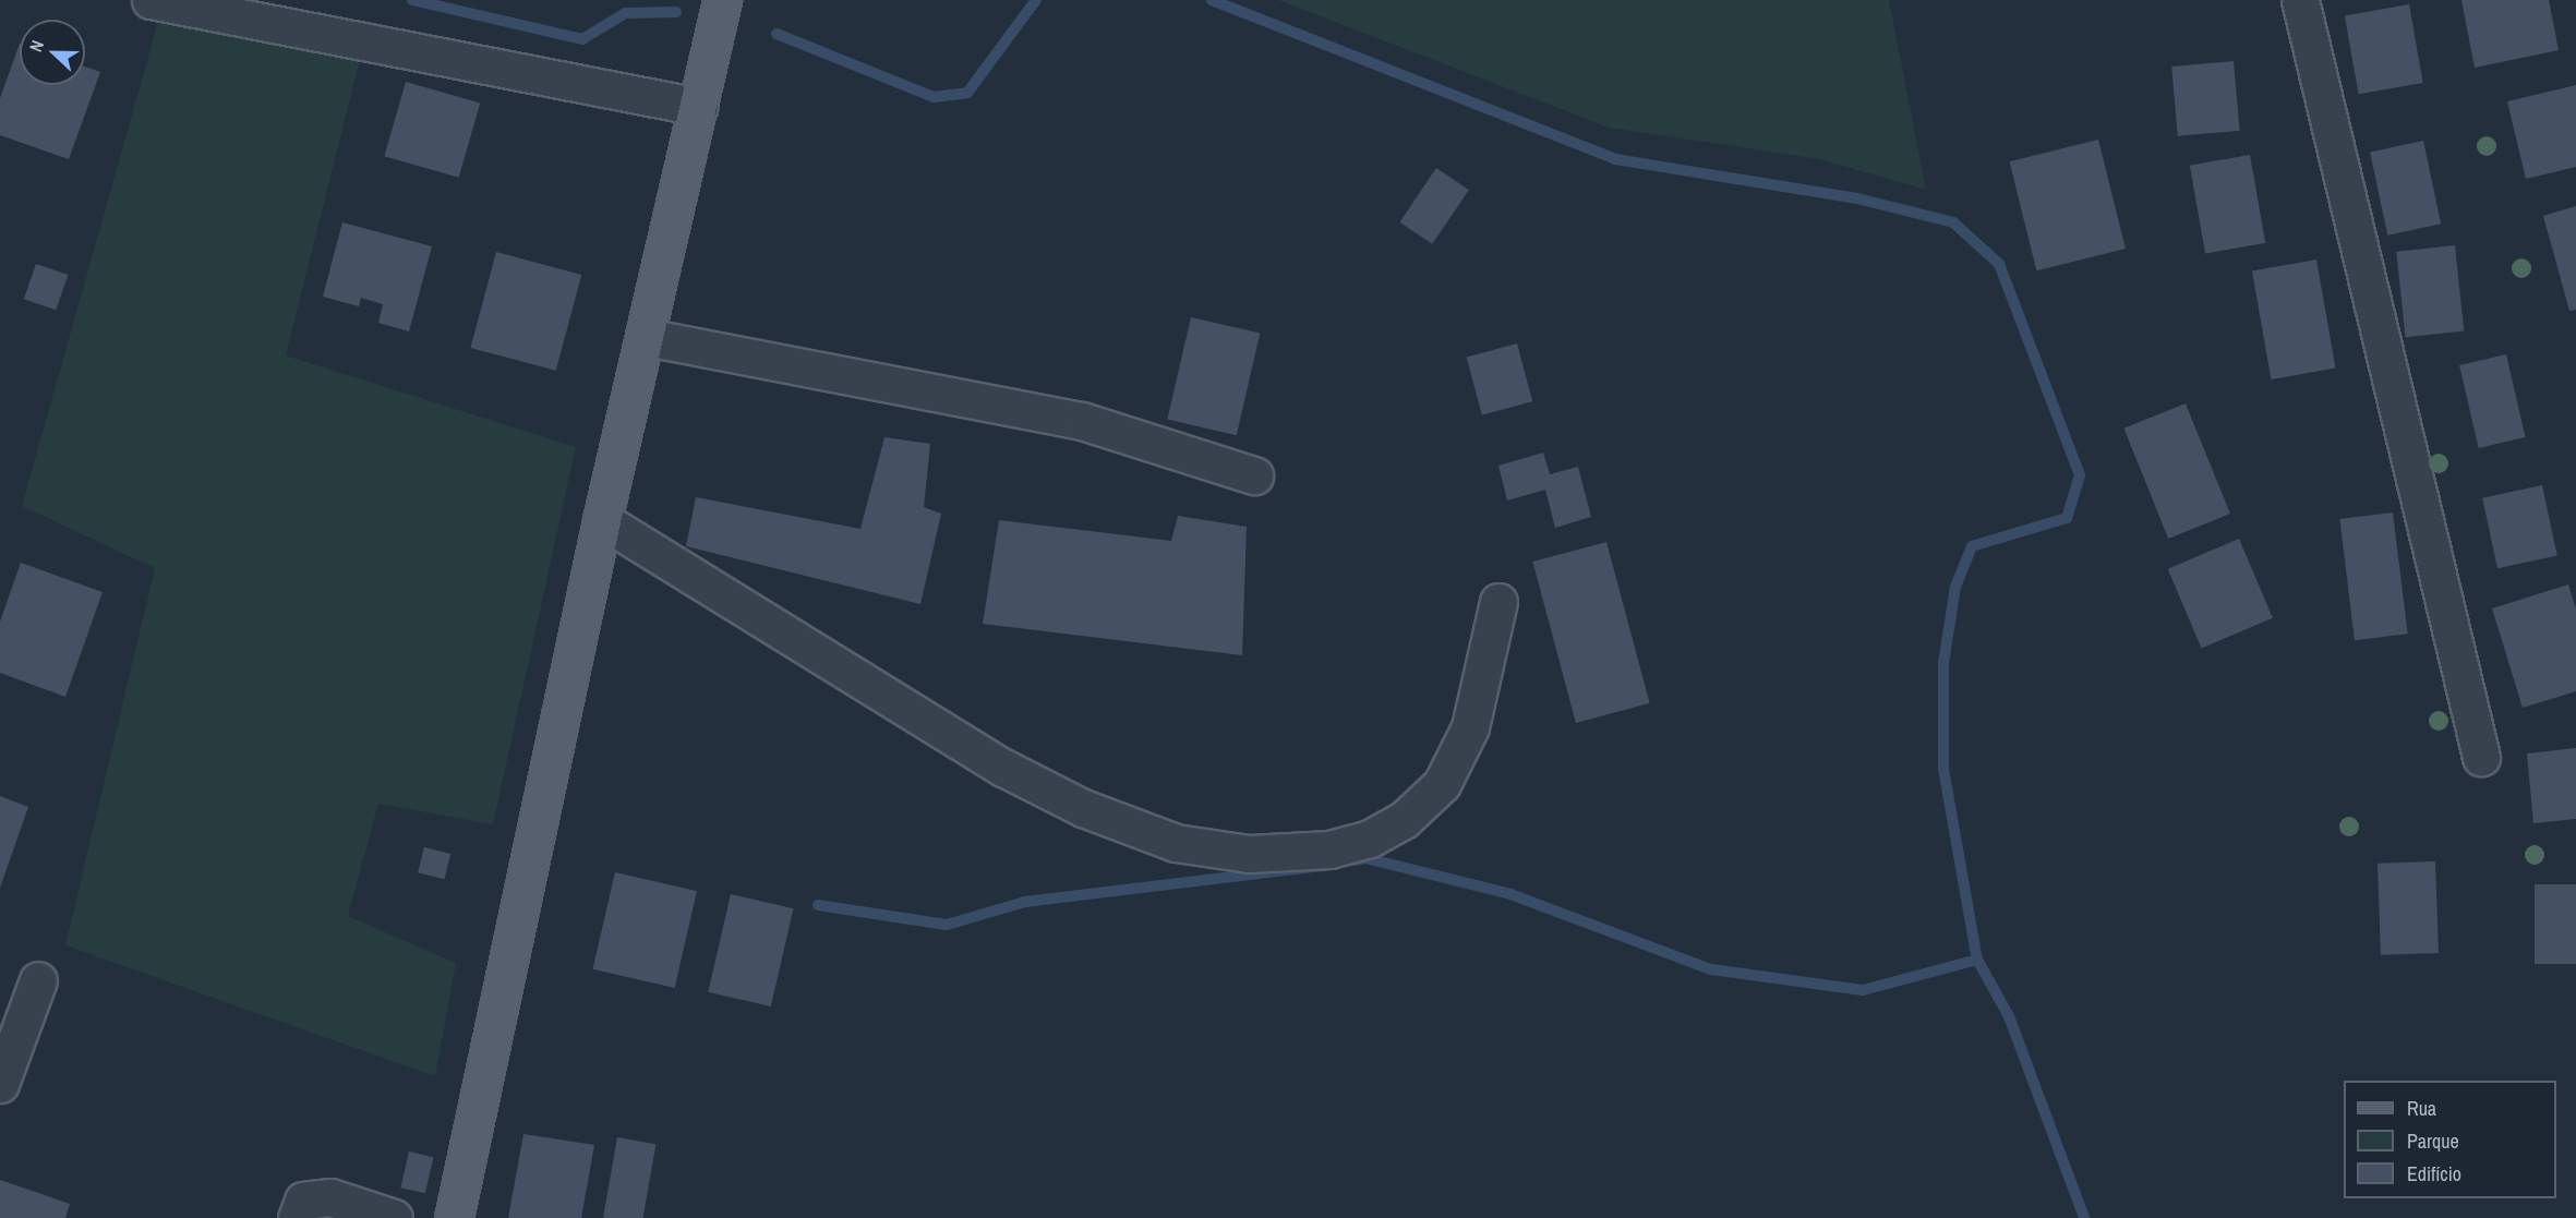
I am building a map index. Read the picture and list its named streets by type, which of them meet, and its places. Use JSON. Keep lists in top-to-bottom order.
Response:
{
  "legend": ["Rua", "Parque", "Edifício"],
  "north": "left"
}
